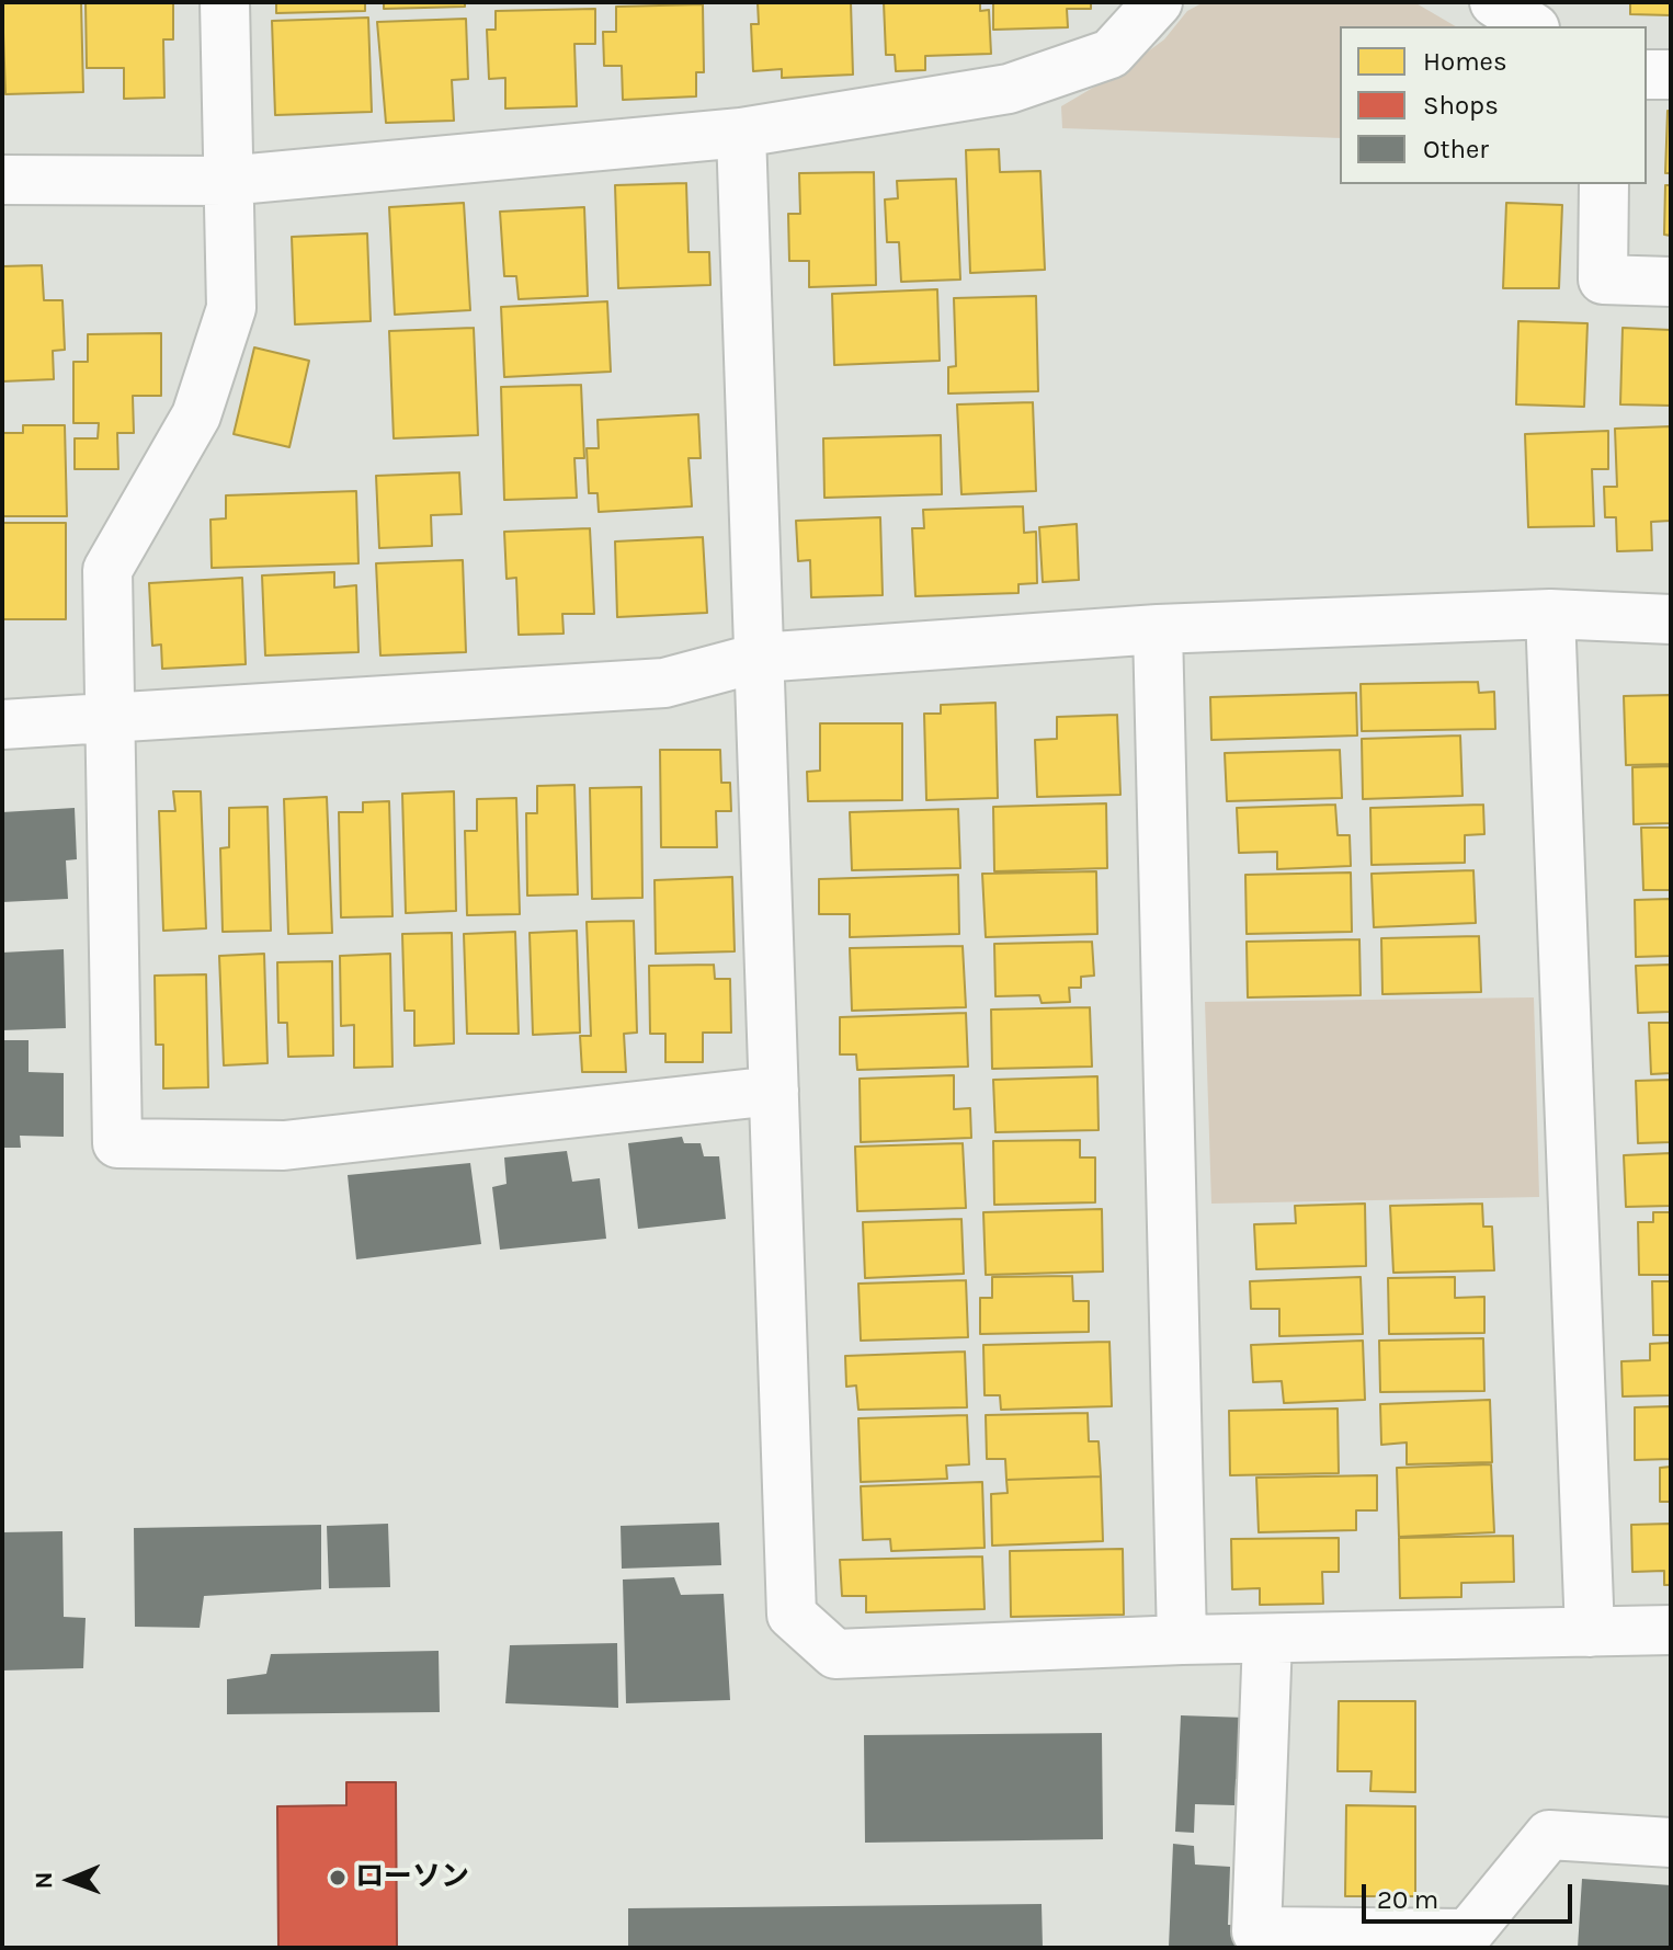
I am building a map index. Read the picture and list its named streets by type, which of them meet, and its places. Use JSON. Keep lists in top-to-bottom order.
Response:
{
  "places": ["ローソン"],
  "legend": ["Homes", "Shops", "Other"],
  "scale_bar": "20 m",
  "north": "left"
}
